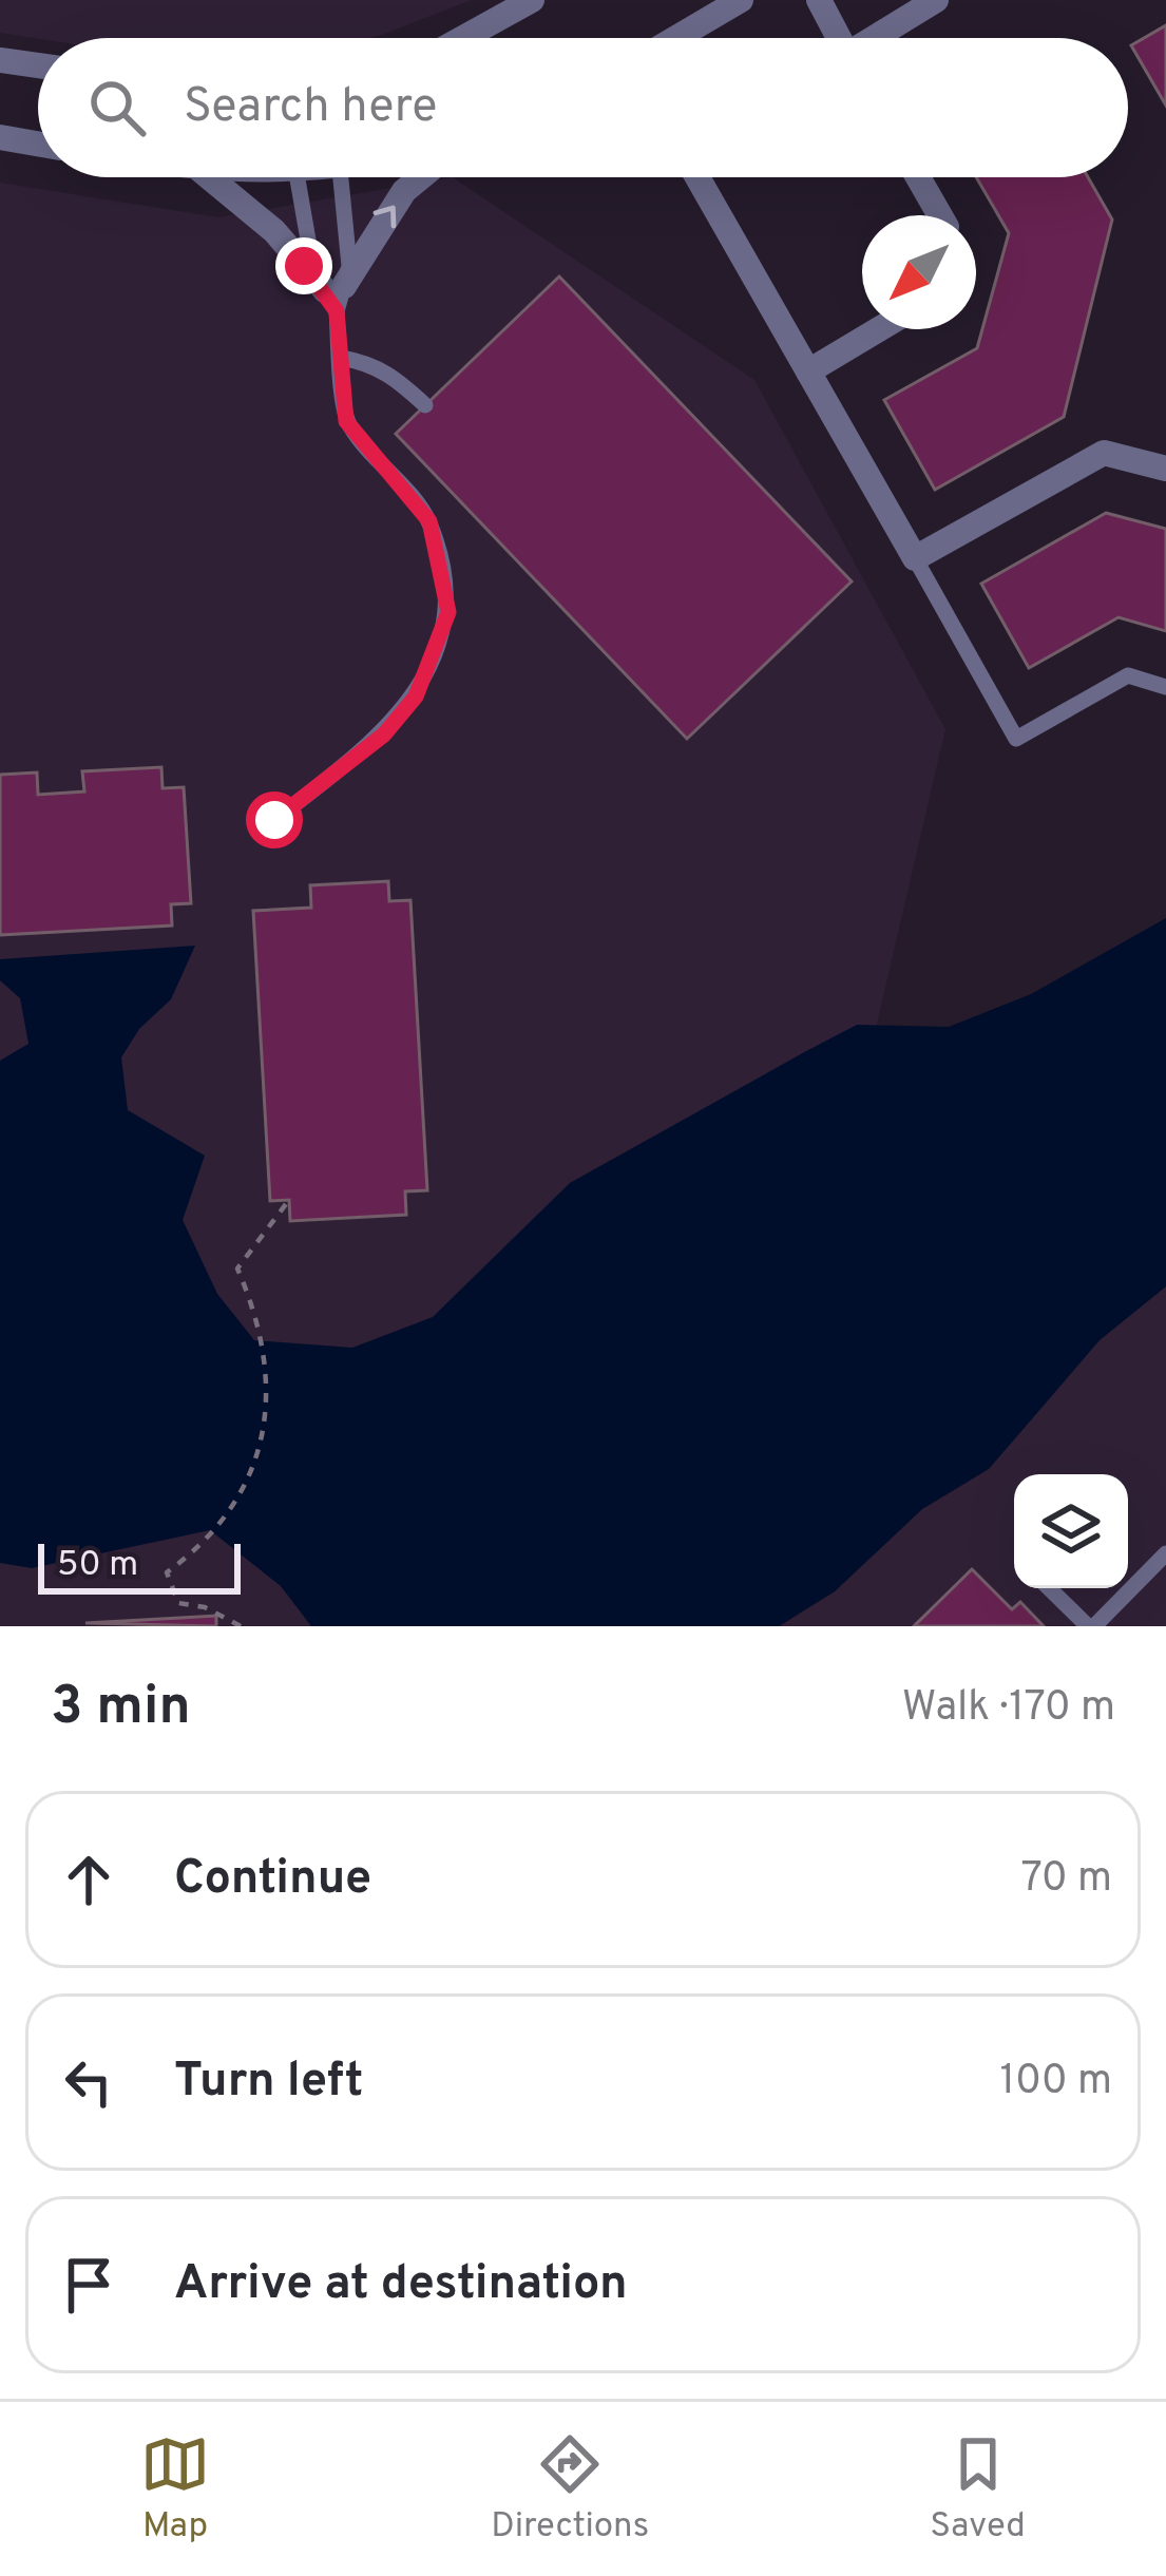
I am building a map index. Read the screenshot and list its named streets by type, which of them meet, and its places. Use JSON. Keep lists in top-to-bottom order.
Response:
{
  "scale_bar": "50 m",
  "north": "bottom left",
  "page": {
    "search": "Search here",
    "scale": "50 m",
    "heading": ["3 min", "Walk · 170 m"],
    "list": [
      ["Continue", "70 m"],
      ["Turn left", "100 m"],
      "Arrive at destination"
    ],
    "nav": ["Map", "Directions", "Saved"]
  }
}
